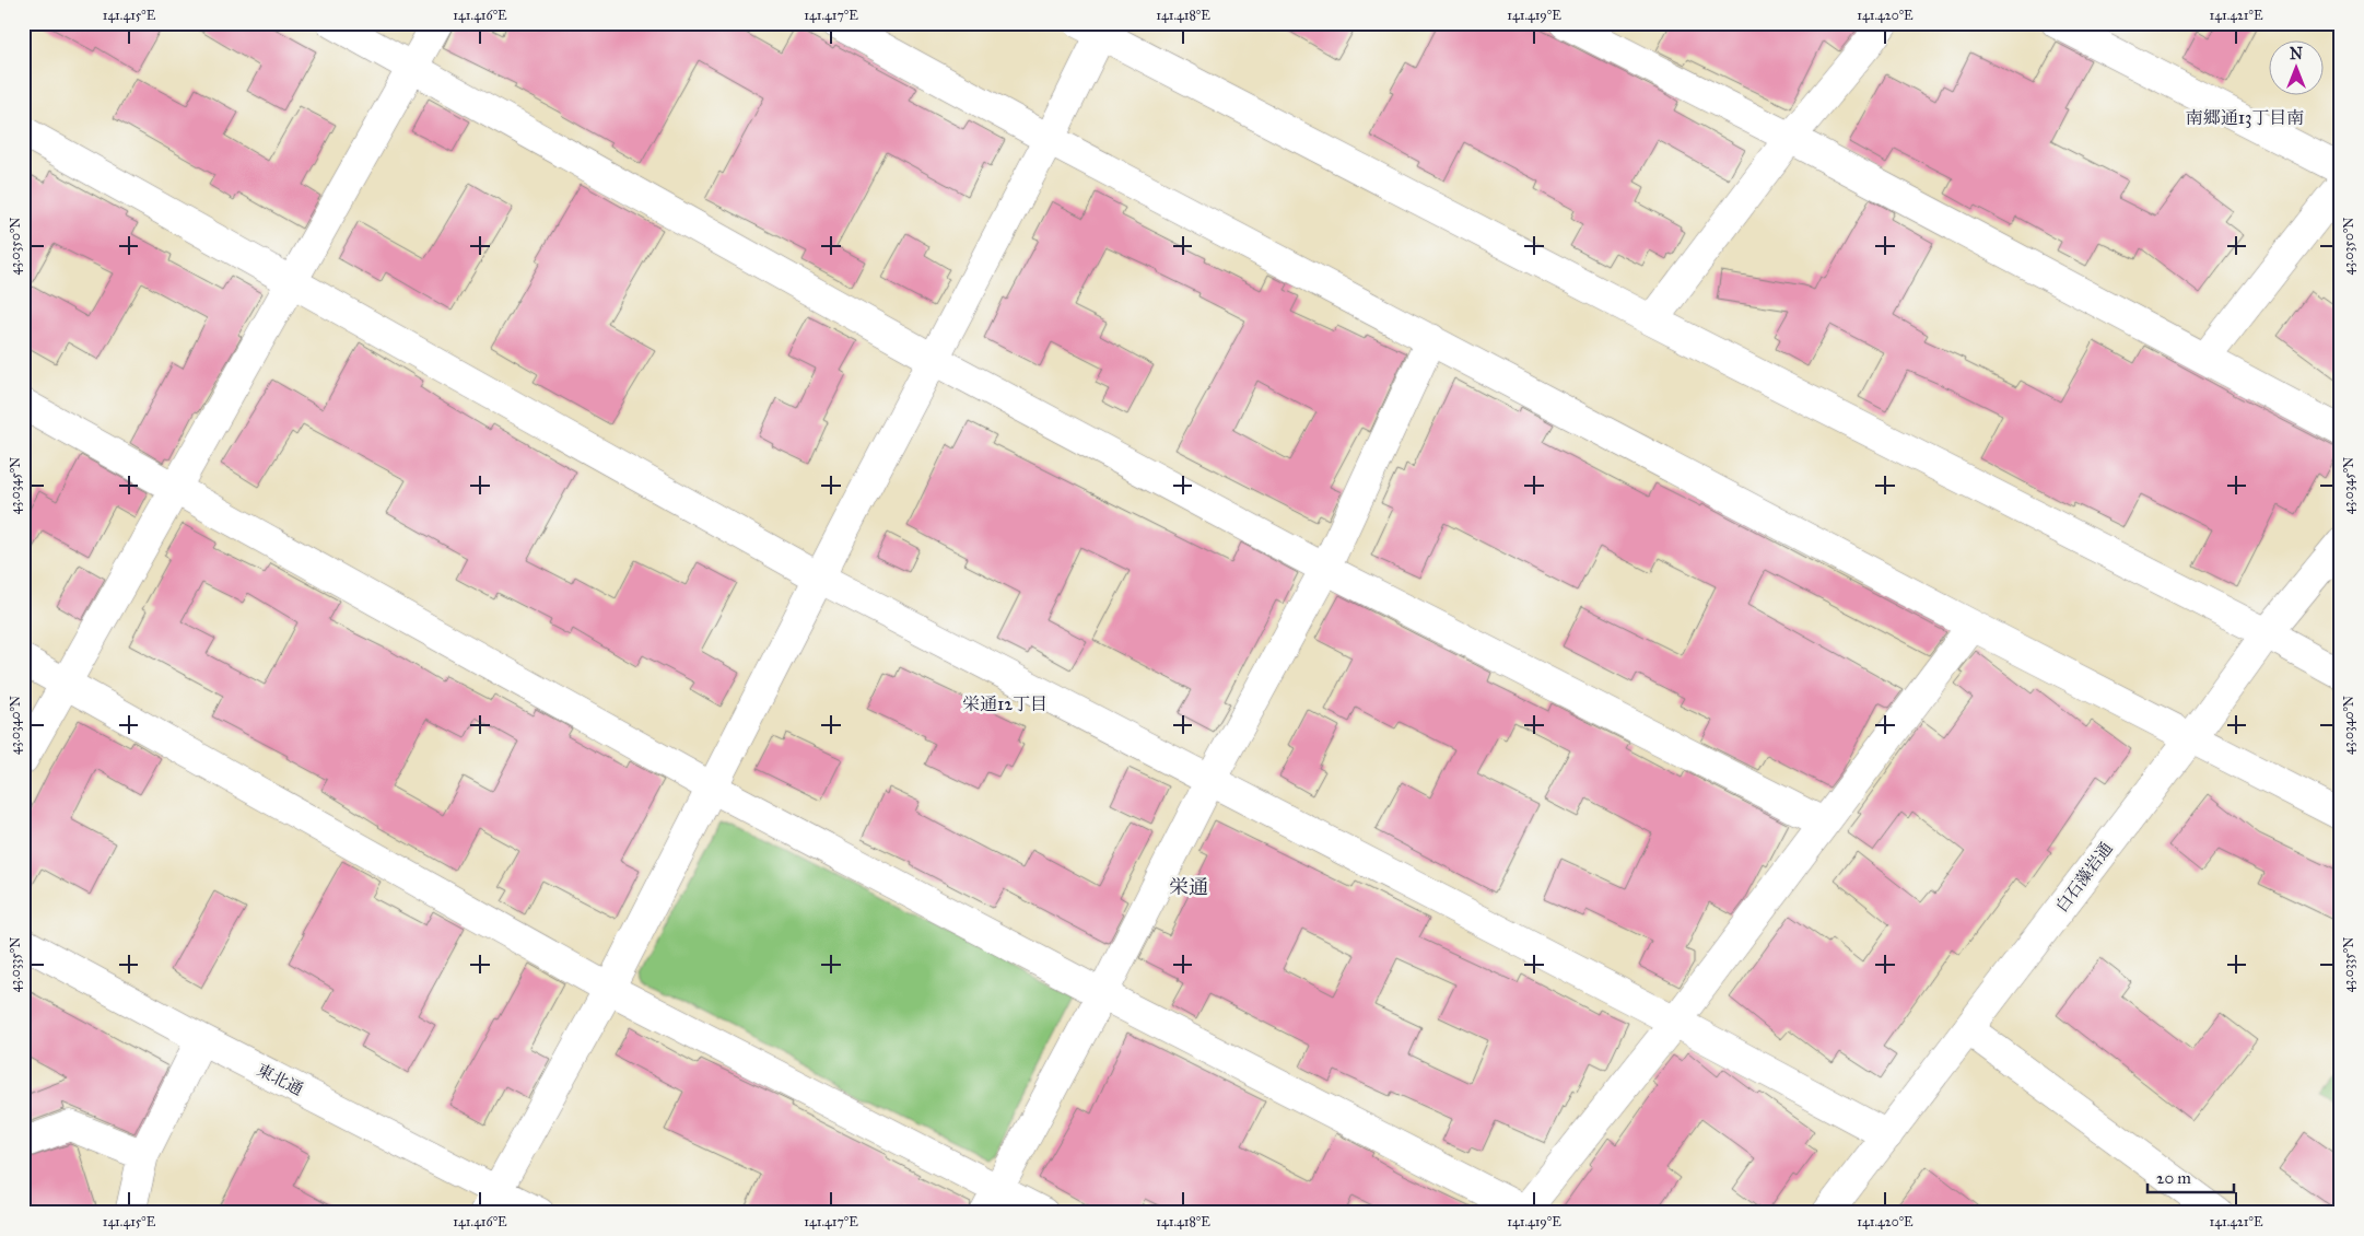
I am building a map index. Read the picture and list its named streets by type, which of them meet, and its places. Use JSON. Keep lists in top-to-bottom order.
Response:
{
  "streets": {
    "street": ["白石藻岩通", "東北通"]
  },
  "districts": ["南郷通13丁目南", "栄通12丁目", "栄通"],
  "scale_bar": "20 m",
  "north": "top",
  "coordinates": [
    "141.415°E",
    "141.416°E",
    "141.417°E",
    "141.418°E",
    "141.419°E",
    "141.420°E",
    "141.421°E",
    "43.0350°N",
    "43.0345°N",
    "43.0340°N",
    "43.0335°N"
  ]
}
